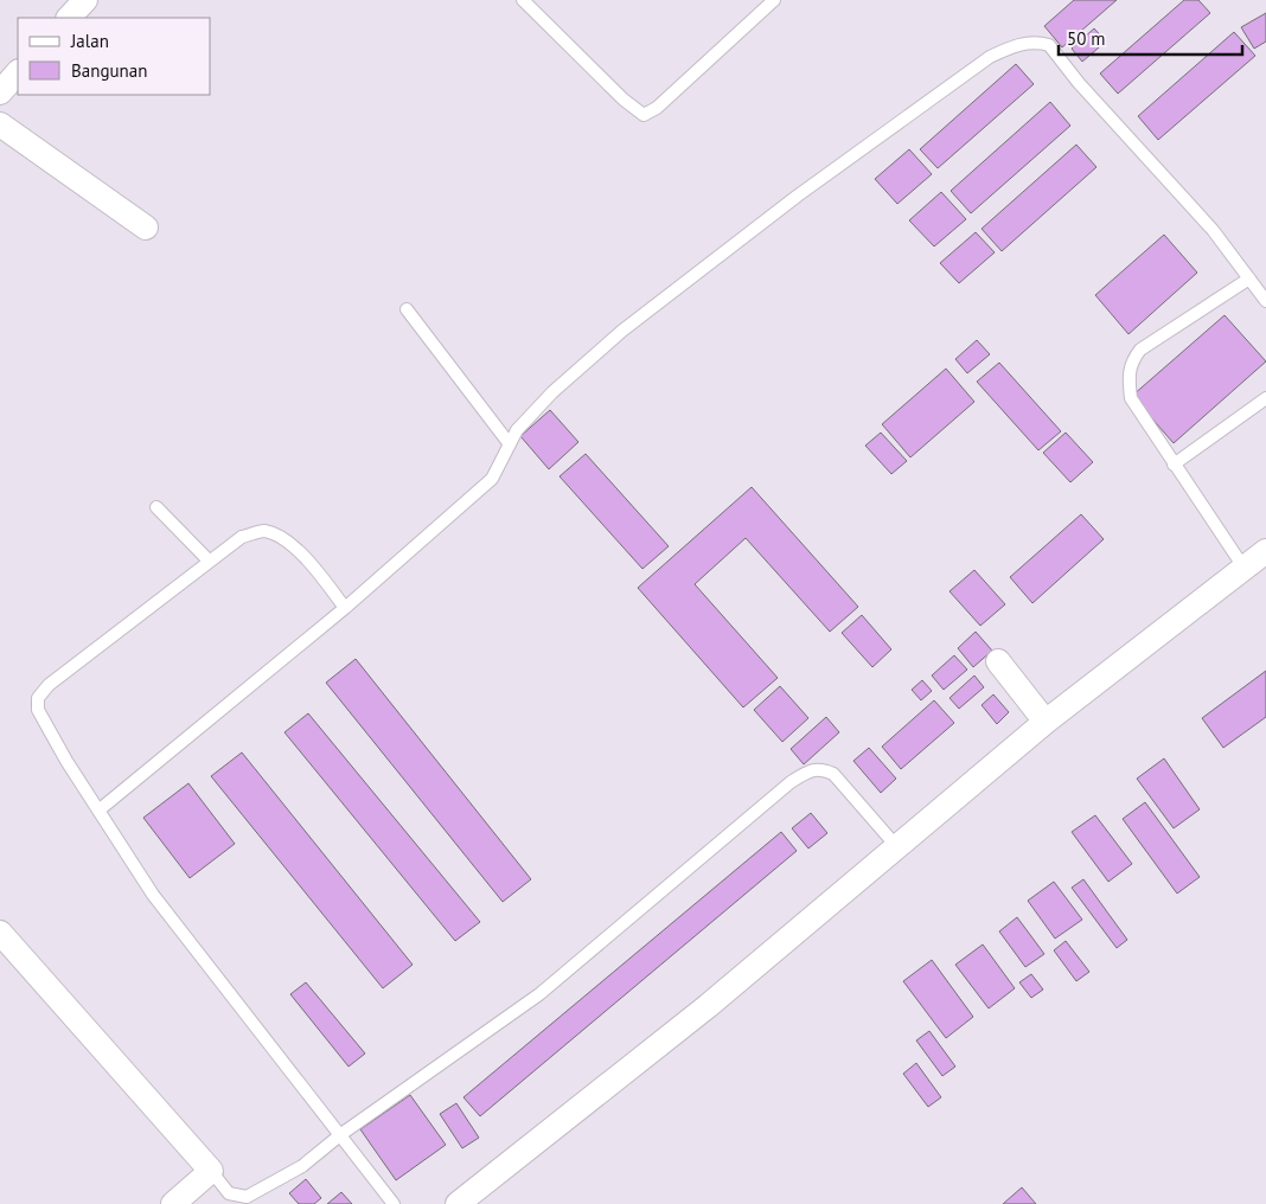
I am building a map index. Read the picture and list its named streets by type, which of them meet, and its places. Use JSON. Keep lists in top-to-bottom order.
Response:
{
  "legend": ["Jalan", "Bangunan"],
  "scale_bar": "50 m"
}
